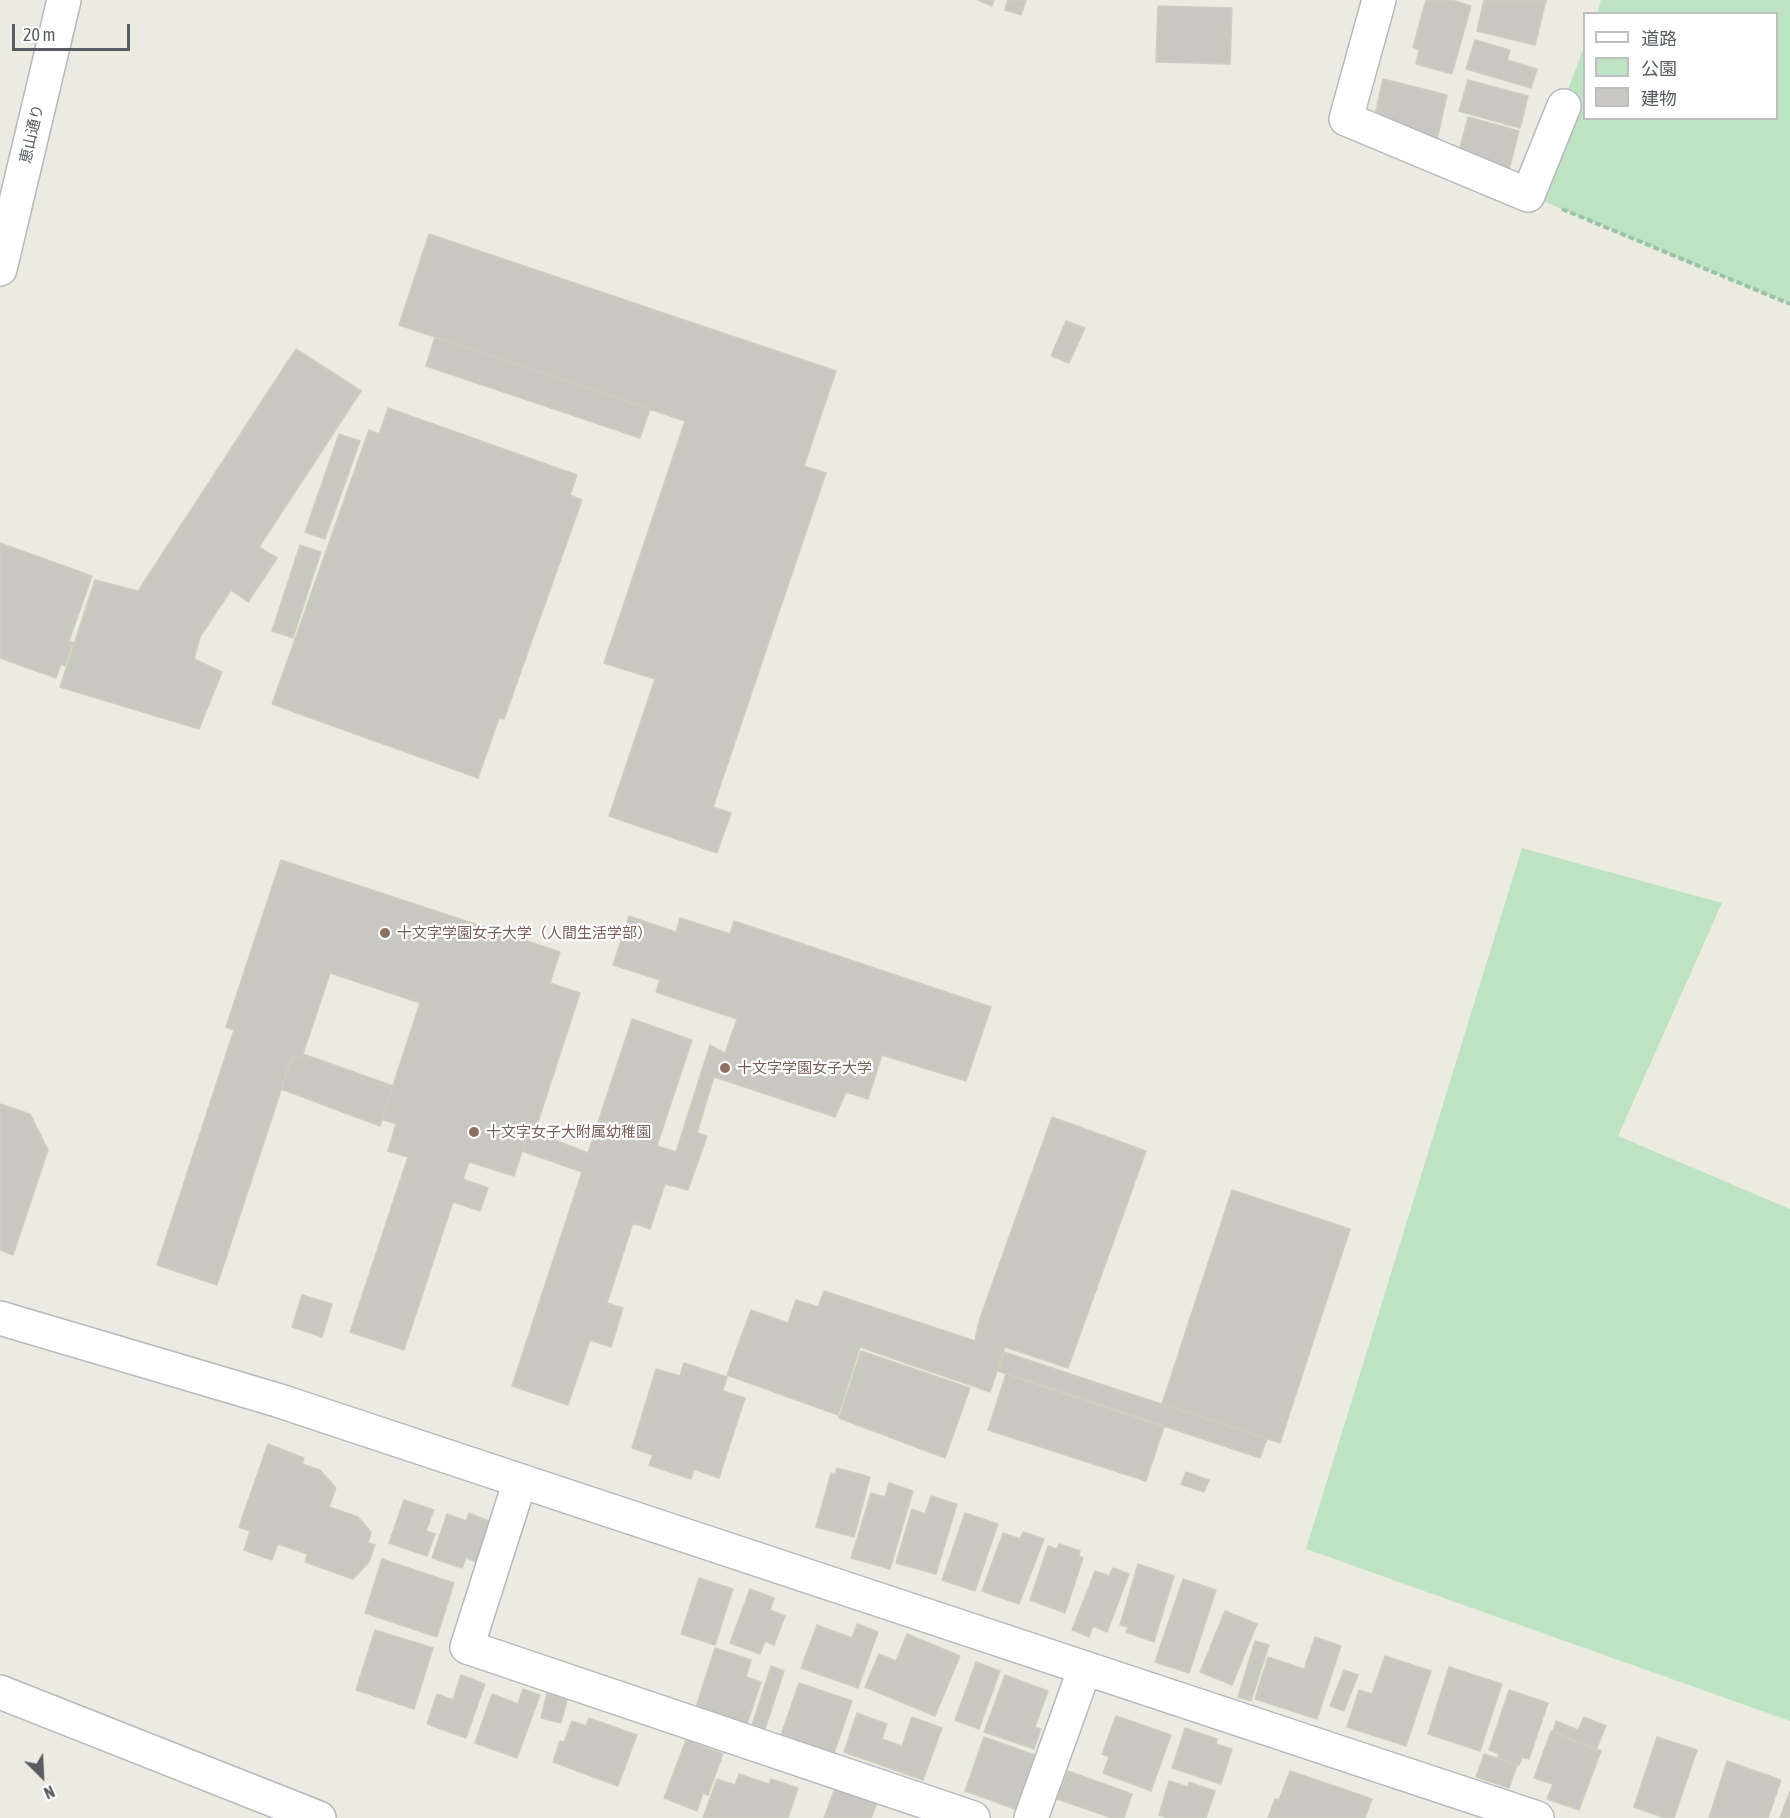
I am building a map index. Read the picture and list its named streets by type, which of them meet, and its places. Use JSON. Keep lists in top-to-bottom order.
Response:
{
  "streets": {
    "street": ["恵山通り"]
  },
  "places": ["十文字学園女子大学（人間生活学部）", "十文字学園女子大学", "十文字女子大附属幼稚園"],
  "legend": ["道路", "公園", "建物"],
  "scale_bar": "20 m",
  "north": "bottom right"
}
